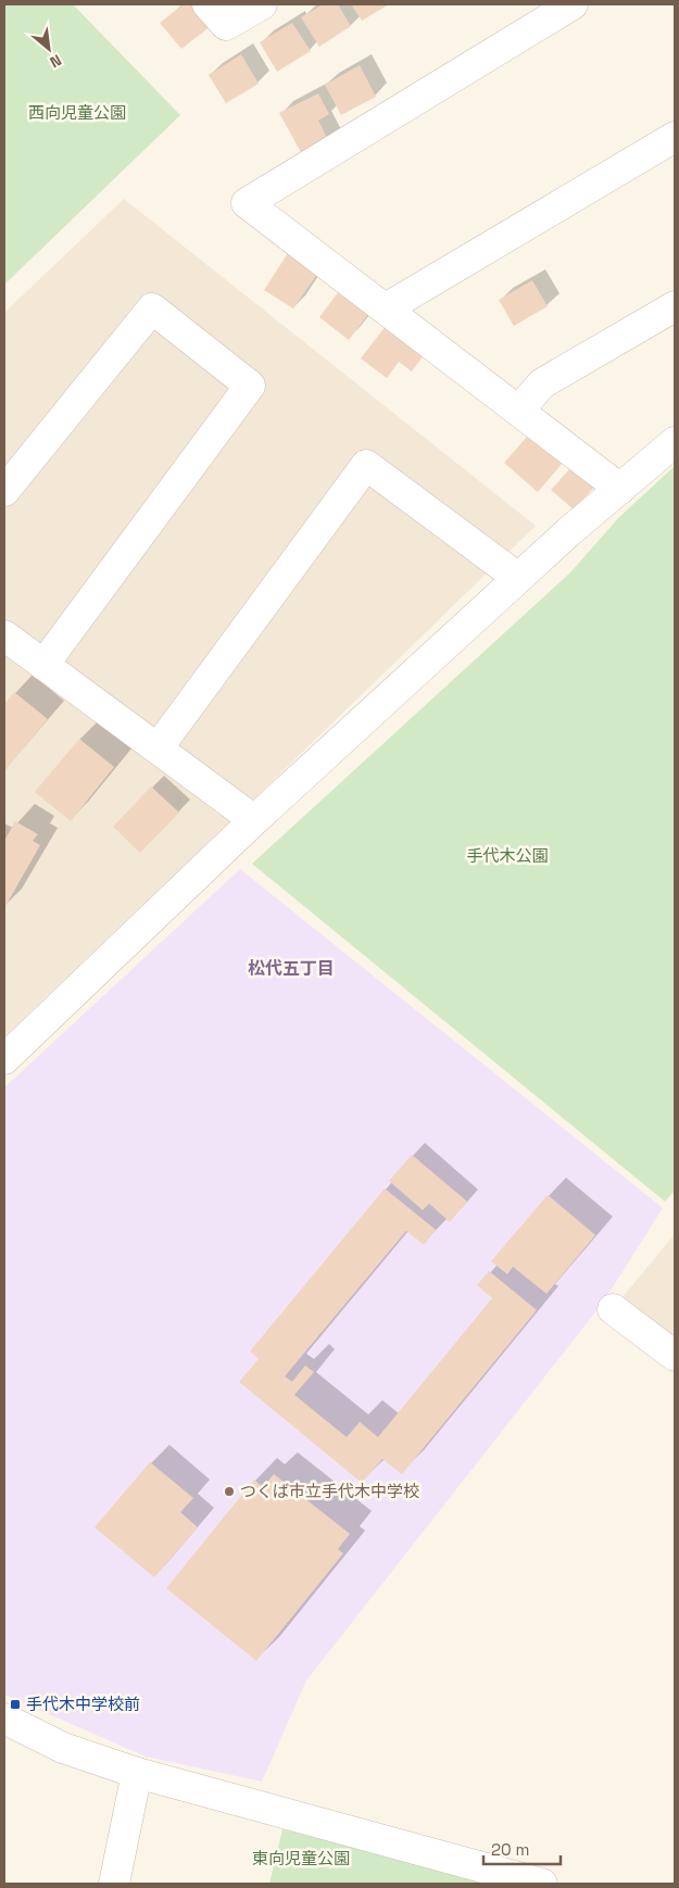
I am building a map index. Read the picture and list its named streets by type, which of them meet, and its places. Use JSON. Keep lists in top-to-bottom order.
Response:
{
  "districts": ["松代五丁目"],
  "parks": ["西向児童公園", "手代木公園", "東向児童公園"],
  "places": {
    "other": ["つくば市立手代木中学校"],
    "transit": ["手代木中学校前"]
  },
  "scale_bar": "20 m",
  "north": "bottom right"
}
